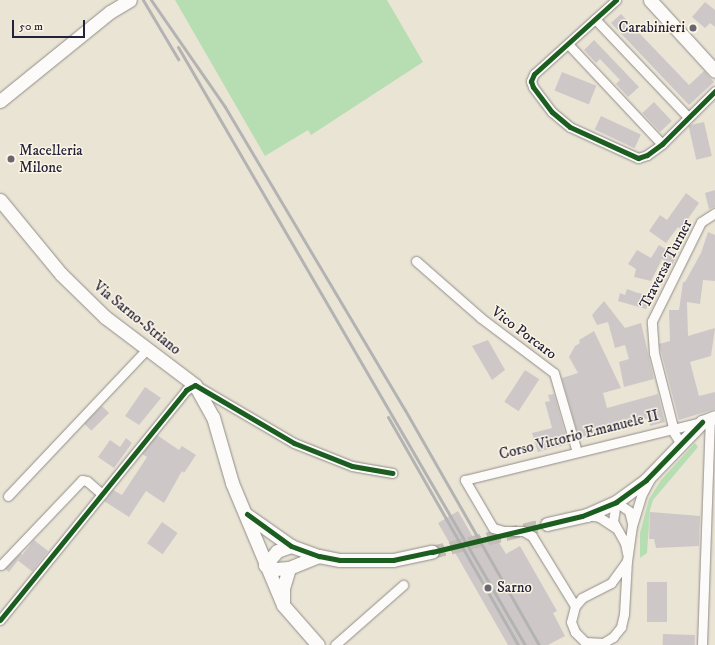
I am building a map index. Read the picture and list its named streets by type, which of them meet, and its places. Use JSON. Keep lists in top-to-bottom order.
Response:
{
  "streets": {
    "main road": ["Via Sarno-Striano"],
    "street": ["Traversa Turner", "Vico Porcaro", "Corso Vittorio Emanuele II"]
  },
  "crossings": [
    ["Traversa Turner", "Corso Vittorio Emanuele II"],
    ["Vico Porcaro", "Corso Vittorio Emanuele II"]
  ],
  "places": ["Carabinieri", "Macelleria Milone", "Sarno"],
  "scale_bar": "50 m"
}
